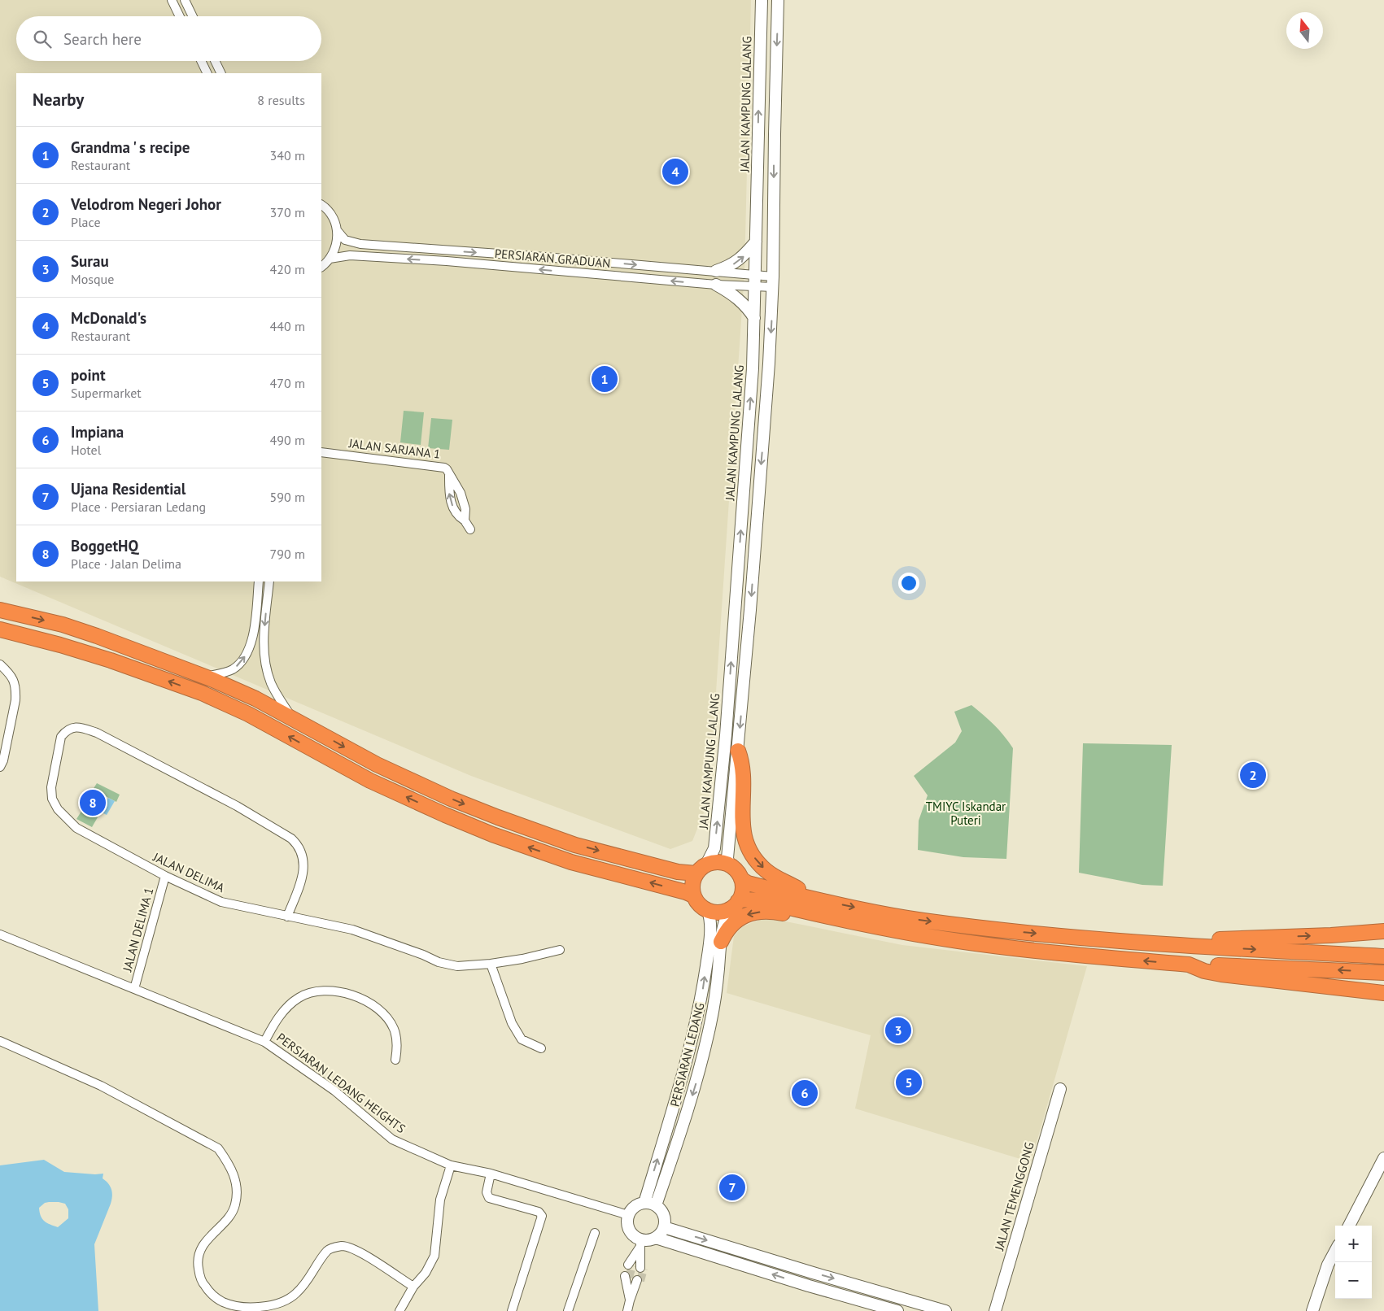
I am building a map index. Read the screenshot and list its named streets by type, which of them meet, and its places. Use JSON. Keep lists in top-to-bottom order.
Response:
{
  "streets": {
    "main road": ["JALAN KAMPUNG LALANG", "PERSIARAN LEDANG", "JALAN TEMENGGONG"],
    "street": [
      "PERSIARAN GRADUAN",
      "JALAN SARJANA 1",
      "JALAN DELIMA",
      "JALAN DELIMA 1",
      "PERSIARAN LEDANG HEIGHTS"
    ]
  },
  "crossings": [
    ["JALAN KAMPUNG LALANG", "PERSIARAN GRADUAN"],
    ["JALAN KAMPUNG LALANG", "PERSIARAN LEDANG"],
    ["JALAN DELIMA", "JALAN DELIMA 1"],
    ["JALAN DELIMA 1", "PERSIARAN LEDANG HEIGHTS"],
    ["PERSIARAN LEDANG", "PERSIARAN LEDANG HEIGHTS"]
  ],
  "parks": ["TMIYC Iskandar Puteri"],
  "north": "top",
  "page": {
    "search": "Search here",
    "heading": ["Nearby", "8 results"],
    "list": [
      {
        "mark": "1",
        "name": "Grandma ' s recipe",
        "note": "Restaurant",
        "value": "340 m"
      },
      {
        "mark": "2",
        "name": "Velodrom Negeri Johor",
        "note": "Place",
        "value": "370 m"
      },
      {
        "mark": "3",
        "name": "Surau",
        "note": "Mosque",
        "value": "420 m"
      },
      {
        "mark": "4",
        "name": "McDonald's",
        "note": "Restaurant",
        "value": "440 m"
      },
      {
        "mark": "5",
        "name": "point",
        "note": "Supermarket",
        "value": "470 m"
      },
      {
        "mark": "6",
        "name": "Impiana",
        "note": "Hotel",
        "value": "490 m"
      },
      {
        "mark": "7",
        "name": "Ujana Residential",
        "note": "Place · Persiaran Ledang",
        "value": "590 m"
      },
      {
        "mark": "8",
        "name": "BoggetHQ",
        "note": "Place · Jalan Delima",
        "value": "790 m"
      }
    ],
    "pins": [
      "4",
      "1",
      "2",
      "8",
      "3",
      "5",
      "6",
      "7"
    ],
    "map_buttons": ["+", "−"]
  }
}
